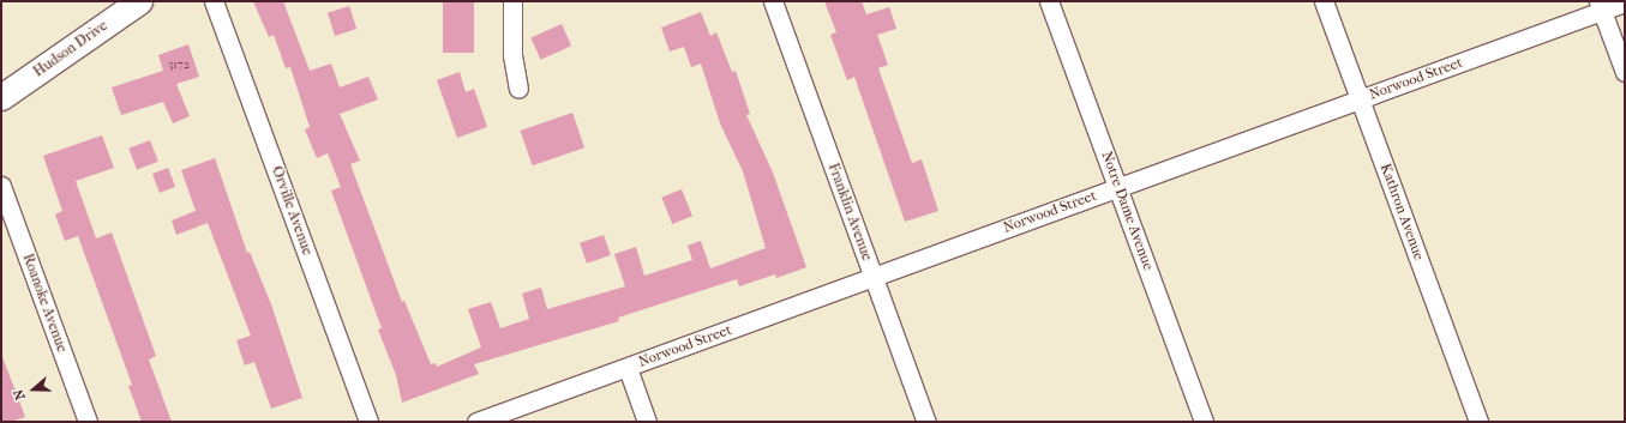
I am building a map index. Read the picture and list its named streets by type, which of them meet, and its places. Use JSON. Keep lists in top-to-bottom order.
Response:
{
  "streets": {
    "street": [
      "Hudson Drive",
      "Norwood Street",
      "Orville Avenue",
      "Notre Dame Avenue",
      "Franklin Avenue",
      "Kathron Avenue",
      "Roanoke Avenue"
    ]
  },
  "crossings": [
    ["Norwood Street", "Notre Dame Avenue"],
    ["Norwood Street", "Franklin Avenue"],
    ["Norwood Street", "Kathron Avenue"]
  ],
  "house_numbers": ["3172"],
  "north": "left"
}
